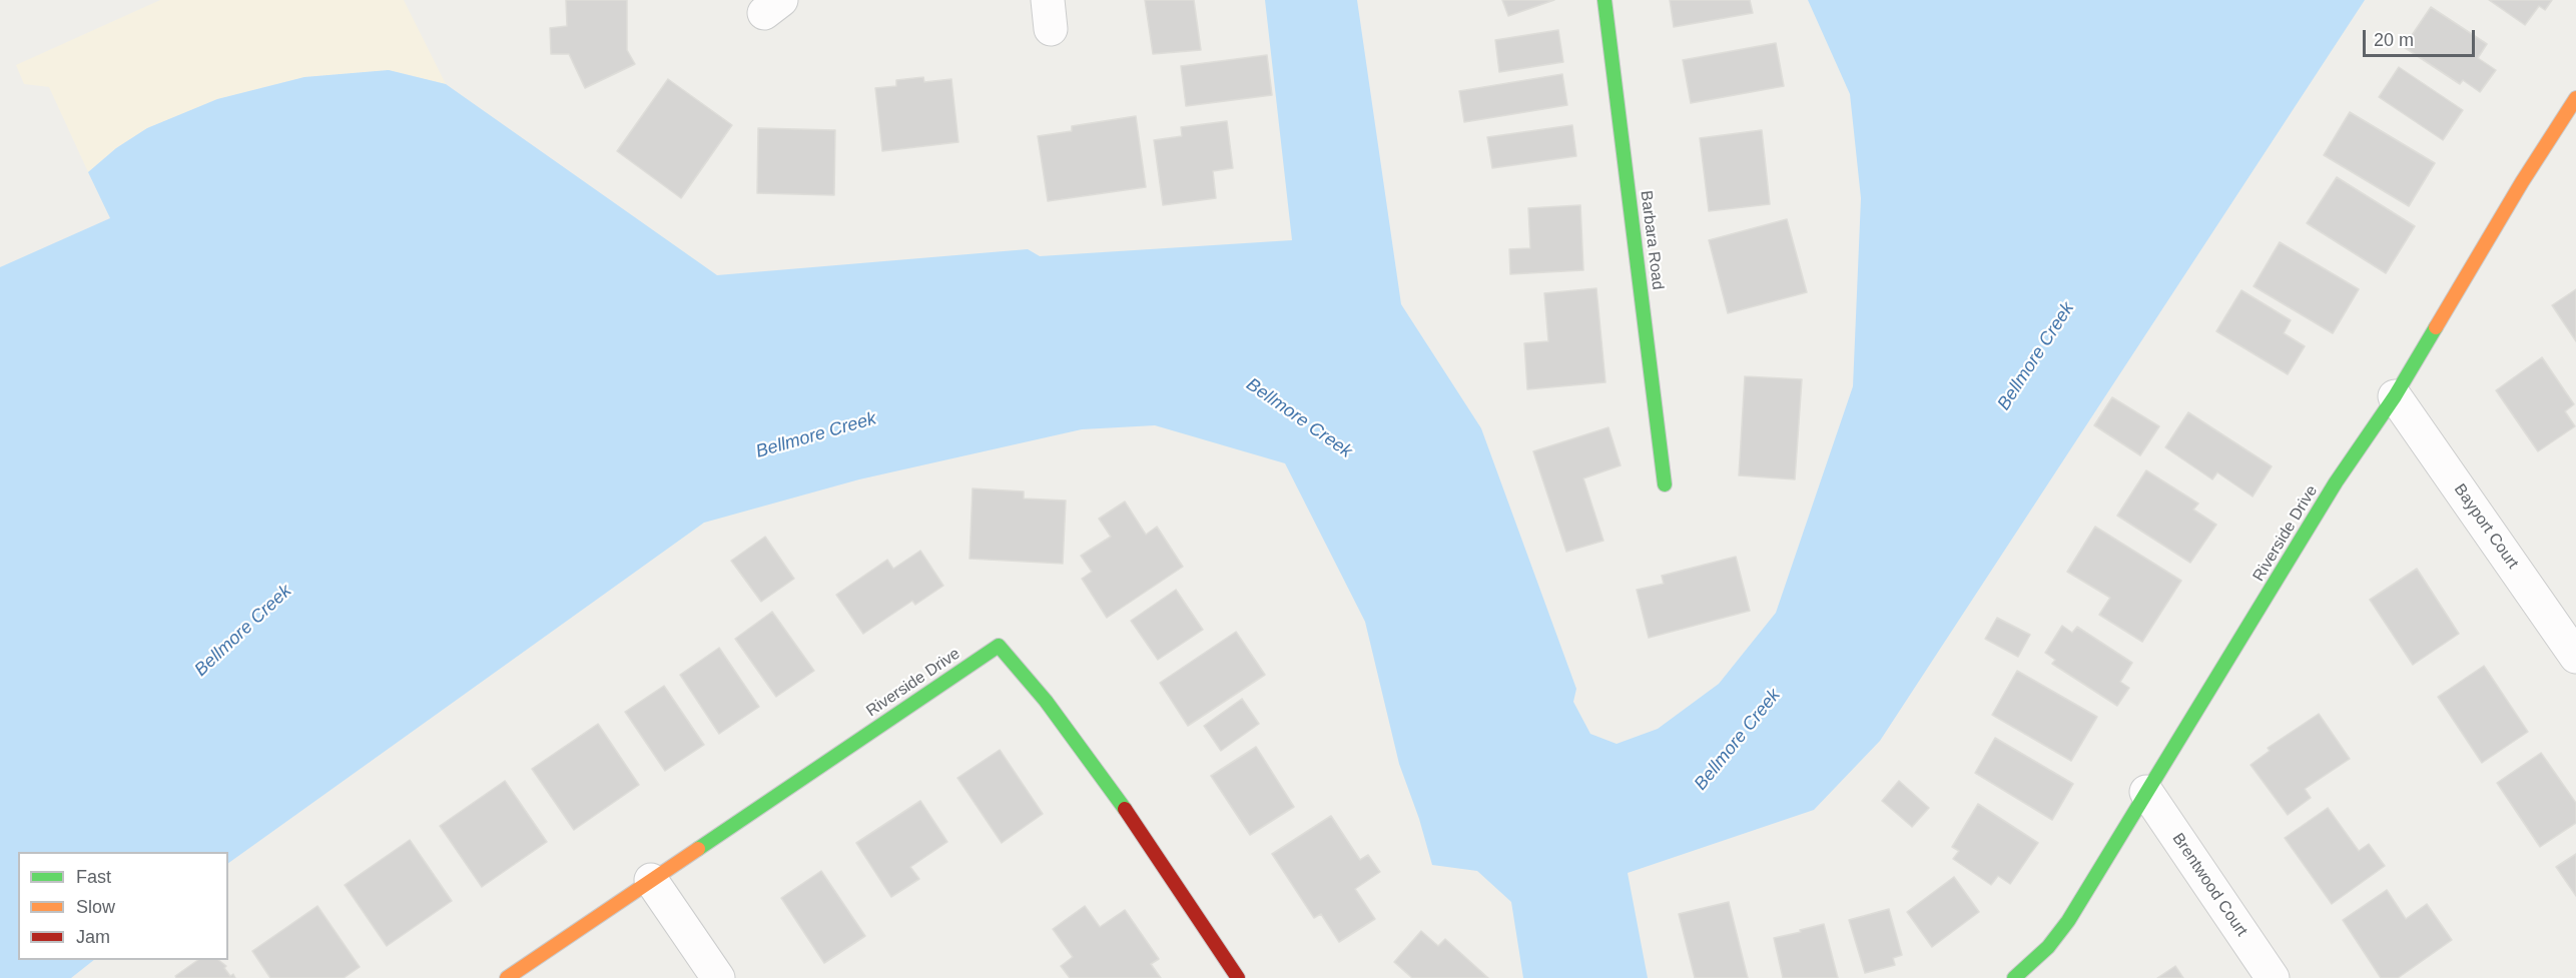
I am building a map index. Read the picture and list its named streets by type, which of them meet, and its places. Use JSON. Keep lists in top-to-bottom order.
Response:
{
  "streets": {
    "street": [
      "Barbara Road",
      "Bayport Court",
      "Riverside Drive",
      "Brentwood Court"
    ]
  },
  "crossings": [
    ["Bayport Court", "Riverside Drive"],
    ["Riverside Drive", "Brentwood Court"]
  ],
  "water": ["Bellmore Creek"],
  "legend": ["Fast", "Slow", "Jam"],
  "scale_bar": "20 m"
}
